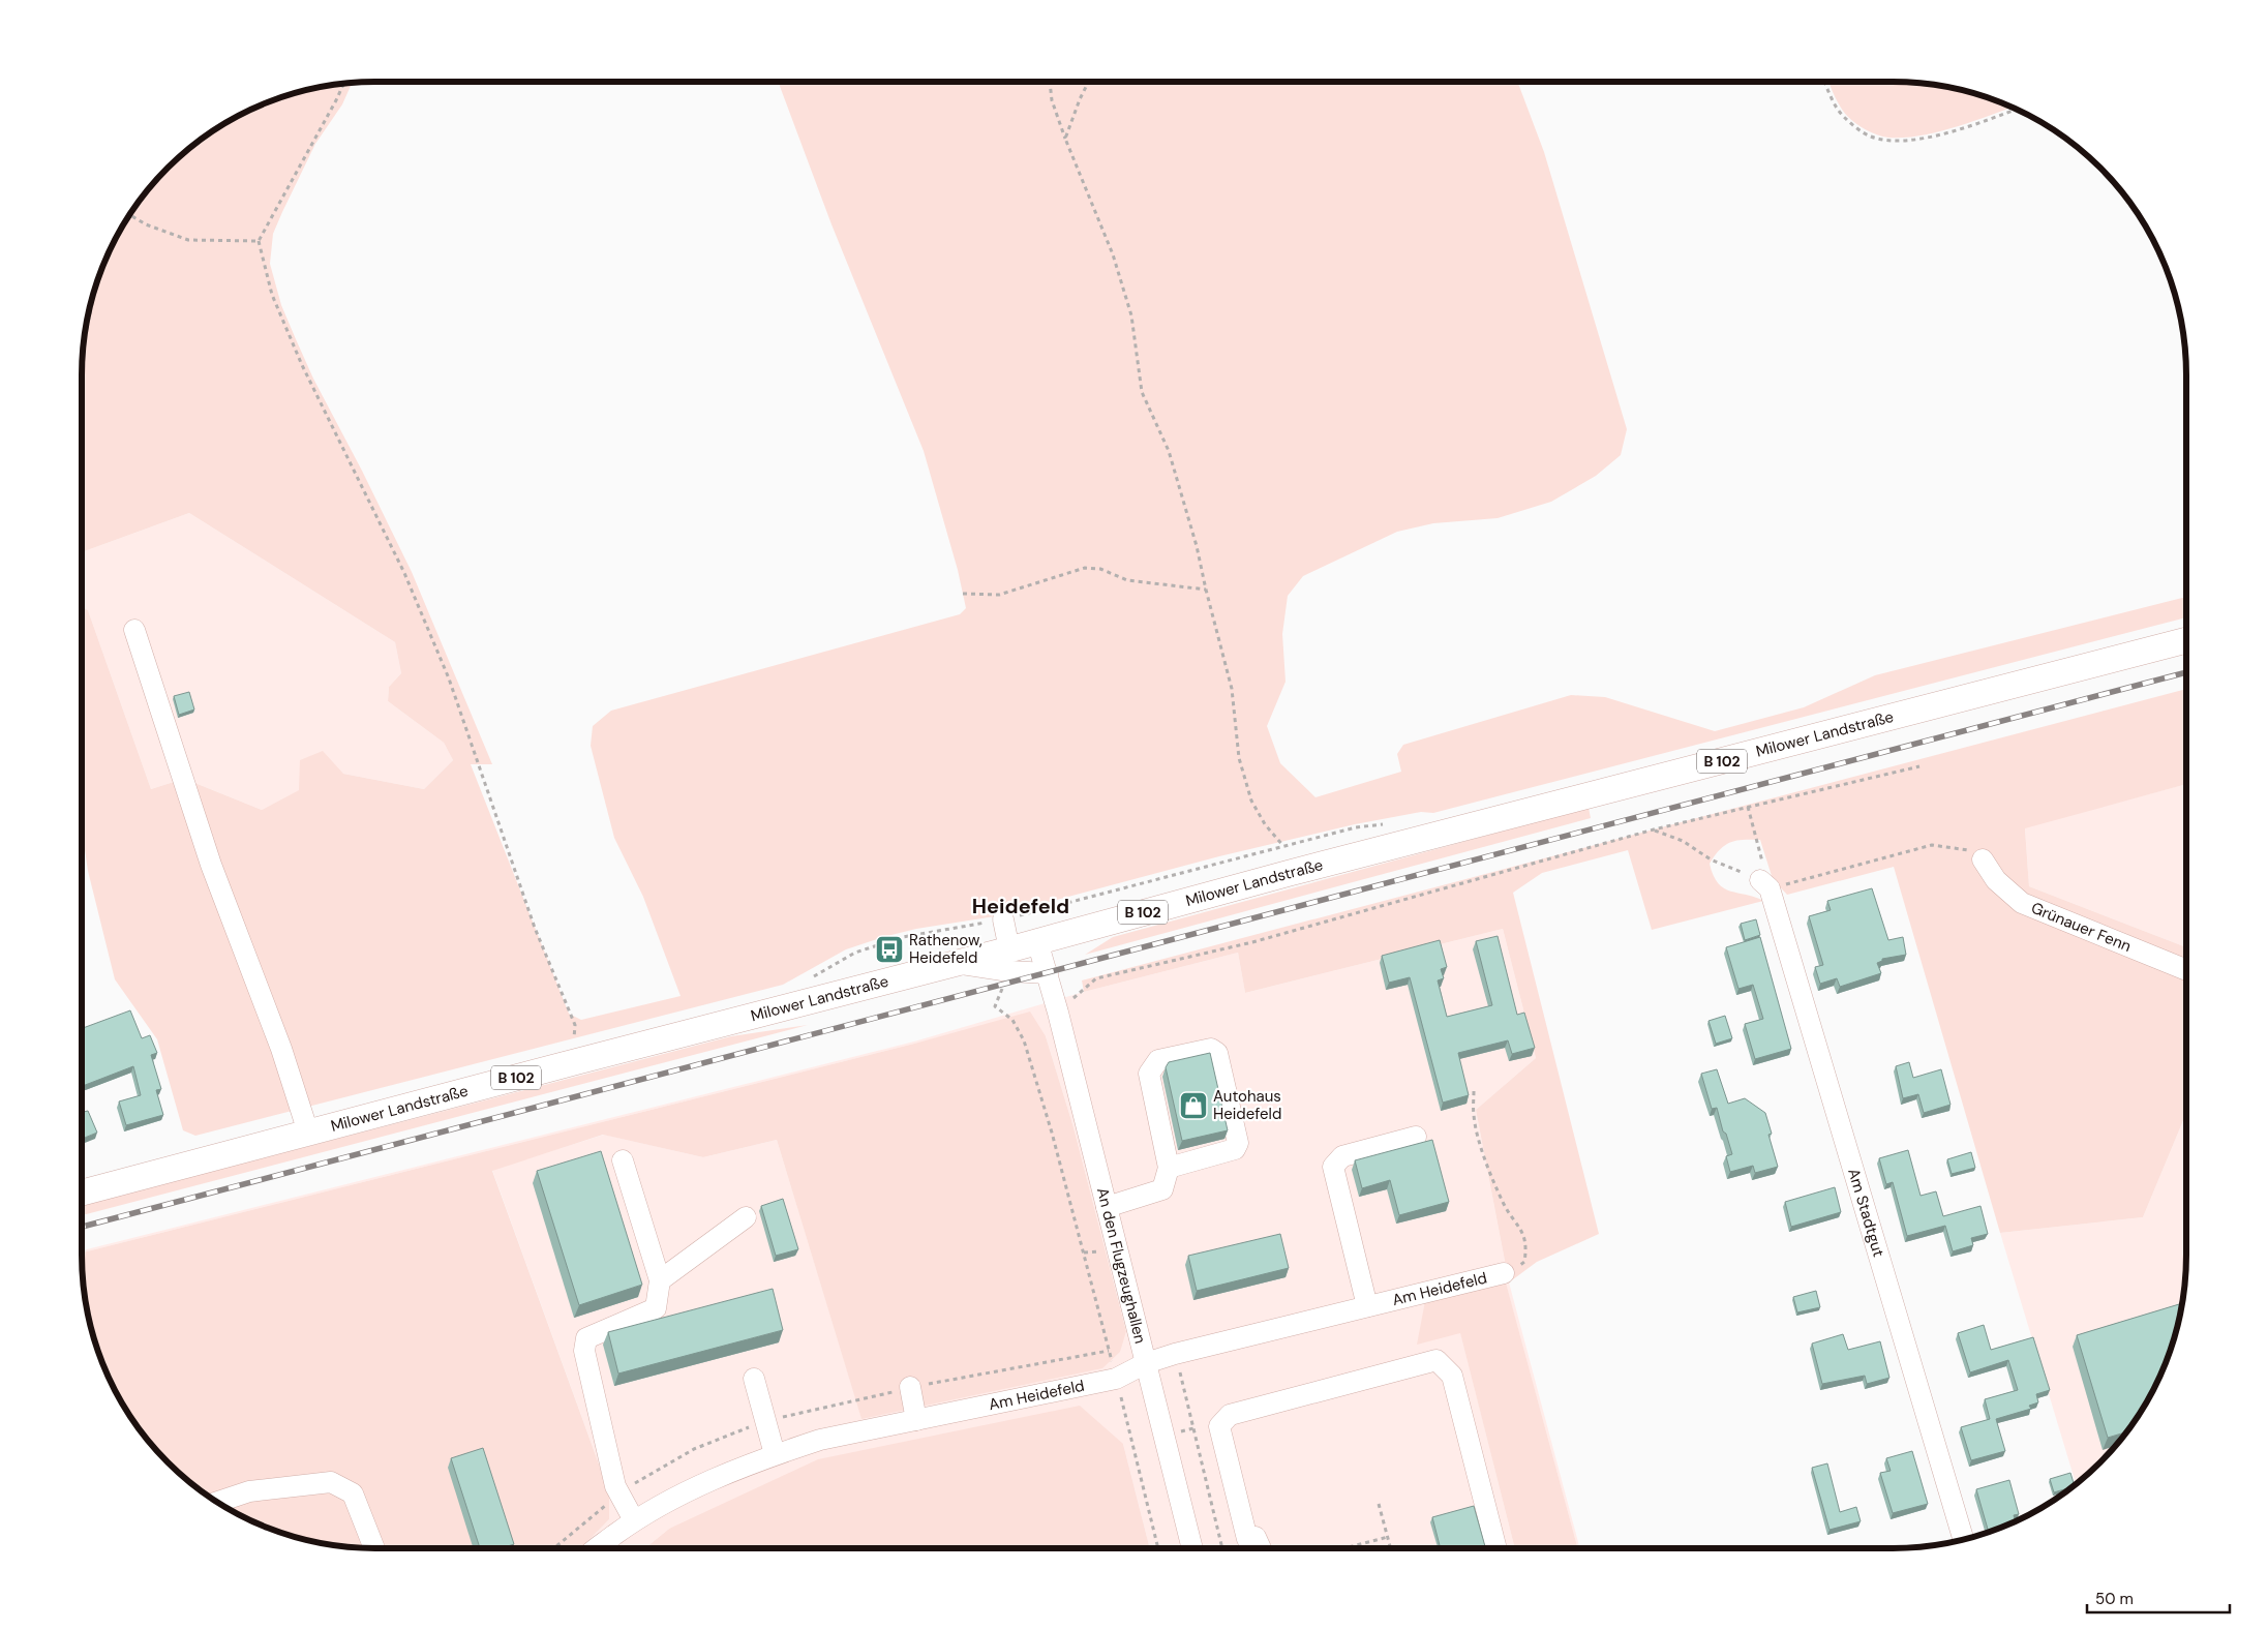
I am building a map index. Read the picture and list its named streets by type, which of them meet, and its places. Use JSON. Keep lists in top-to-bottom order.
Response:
{
  "streets": {
    "main road": ["Milower Landstraße", "B 102"],
    "street": [
      "Grünauer Fenn",
      "Am Stadtgut",
      "An den Flugzeughallen",
      "Am Heidefeld"
    ]
  },
  "crossings": [
    ["Milower Landstraße", "An den Flugzeughallen"],
    ["An den Flugzeughallen", "Am Heidefeld"]
  ],
  "districts": ["Heidefeld"],
  "places": {
    "bus stop": ["Rathenow, Heidefeld"],
    "shop": ["Autohaus Heidefeld"]
  },
  "scale_bar": "50 m"
}
